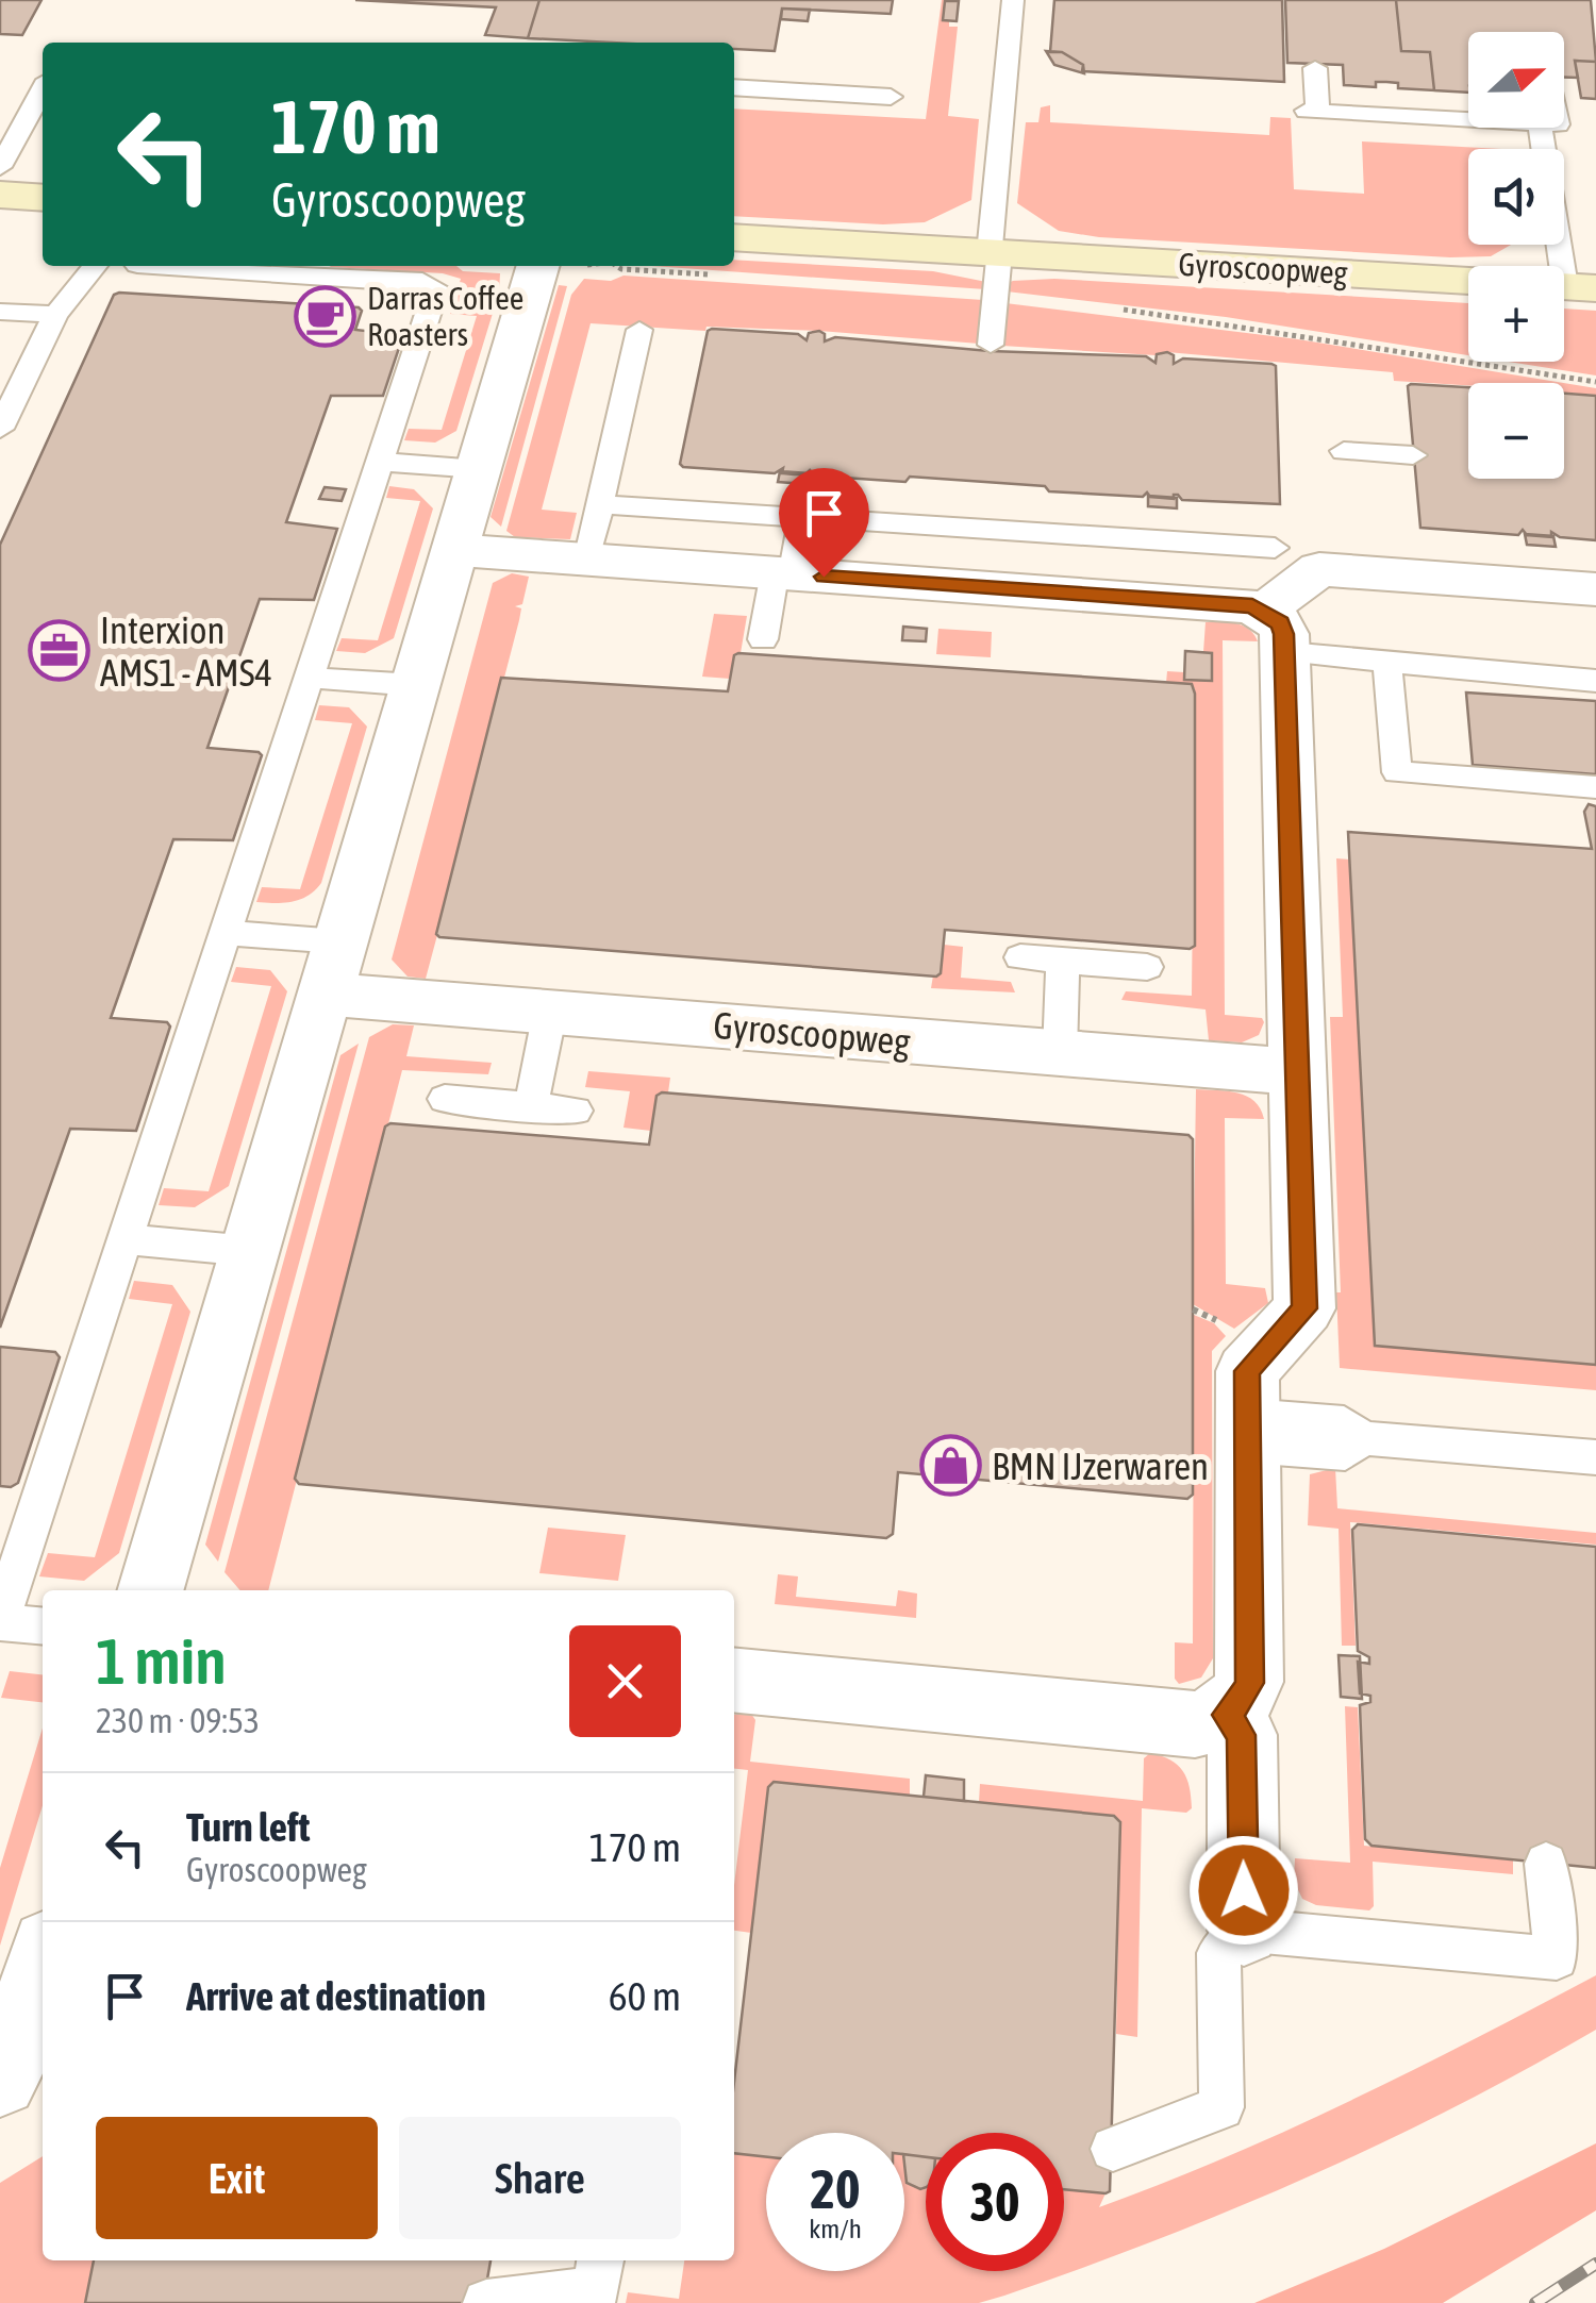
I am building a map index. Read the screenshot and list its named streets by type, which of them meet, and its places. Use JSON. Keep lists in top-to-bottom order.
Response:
{
  "streets": {
    "street": ["Gyroscoopweg"]
  },
  "places": {
    "cafe": ["Darras Coffee Roasters"],
    "office": ["Interxion AMS1 - AMS4"],
    "shop": ["BMN IJzerwaren"]
  },
  "north": "right",
  "page": {
    "map_buttons": ["+", "−"],
    "turn": ["170 m", "Gyroscoopweg"],
    "heading": ["1 min", "230 m · 09:53"],
    "list": [
      {
        "name": "Turn left",
        "note": "Gyroscoopweg",
        "value": "170 m"
      },
      {
        "name": "Arrive at destination",
        "value": "60 m"
      }
    ],
    "buttons": ["Exit", "Share"],
    "speed": "20 km/h",
    "limit": "30"
  }
}
